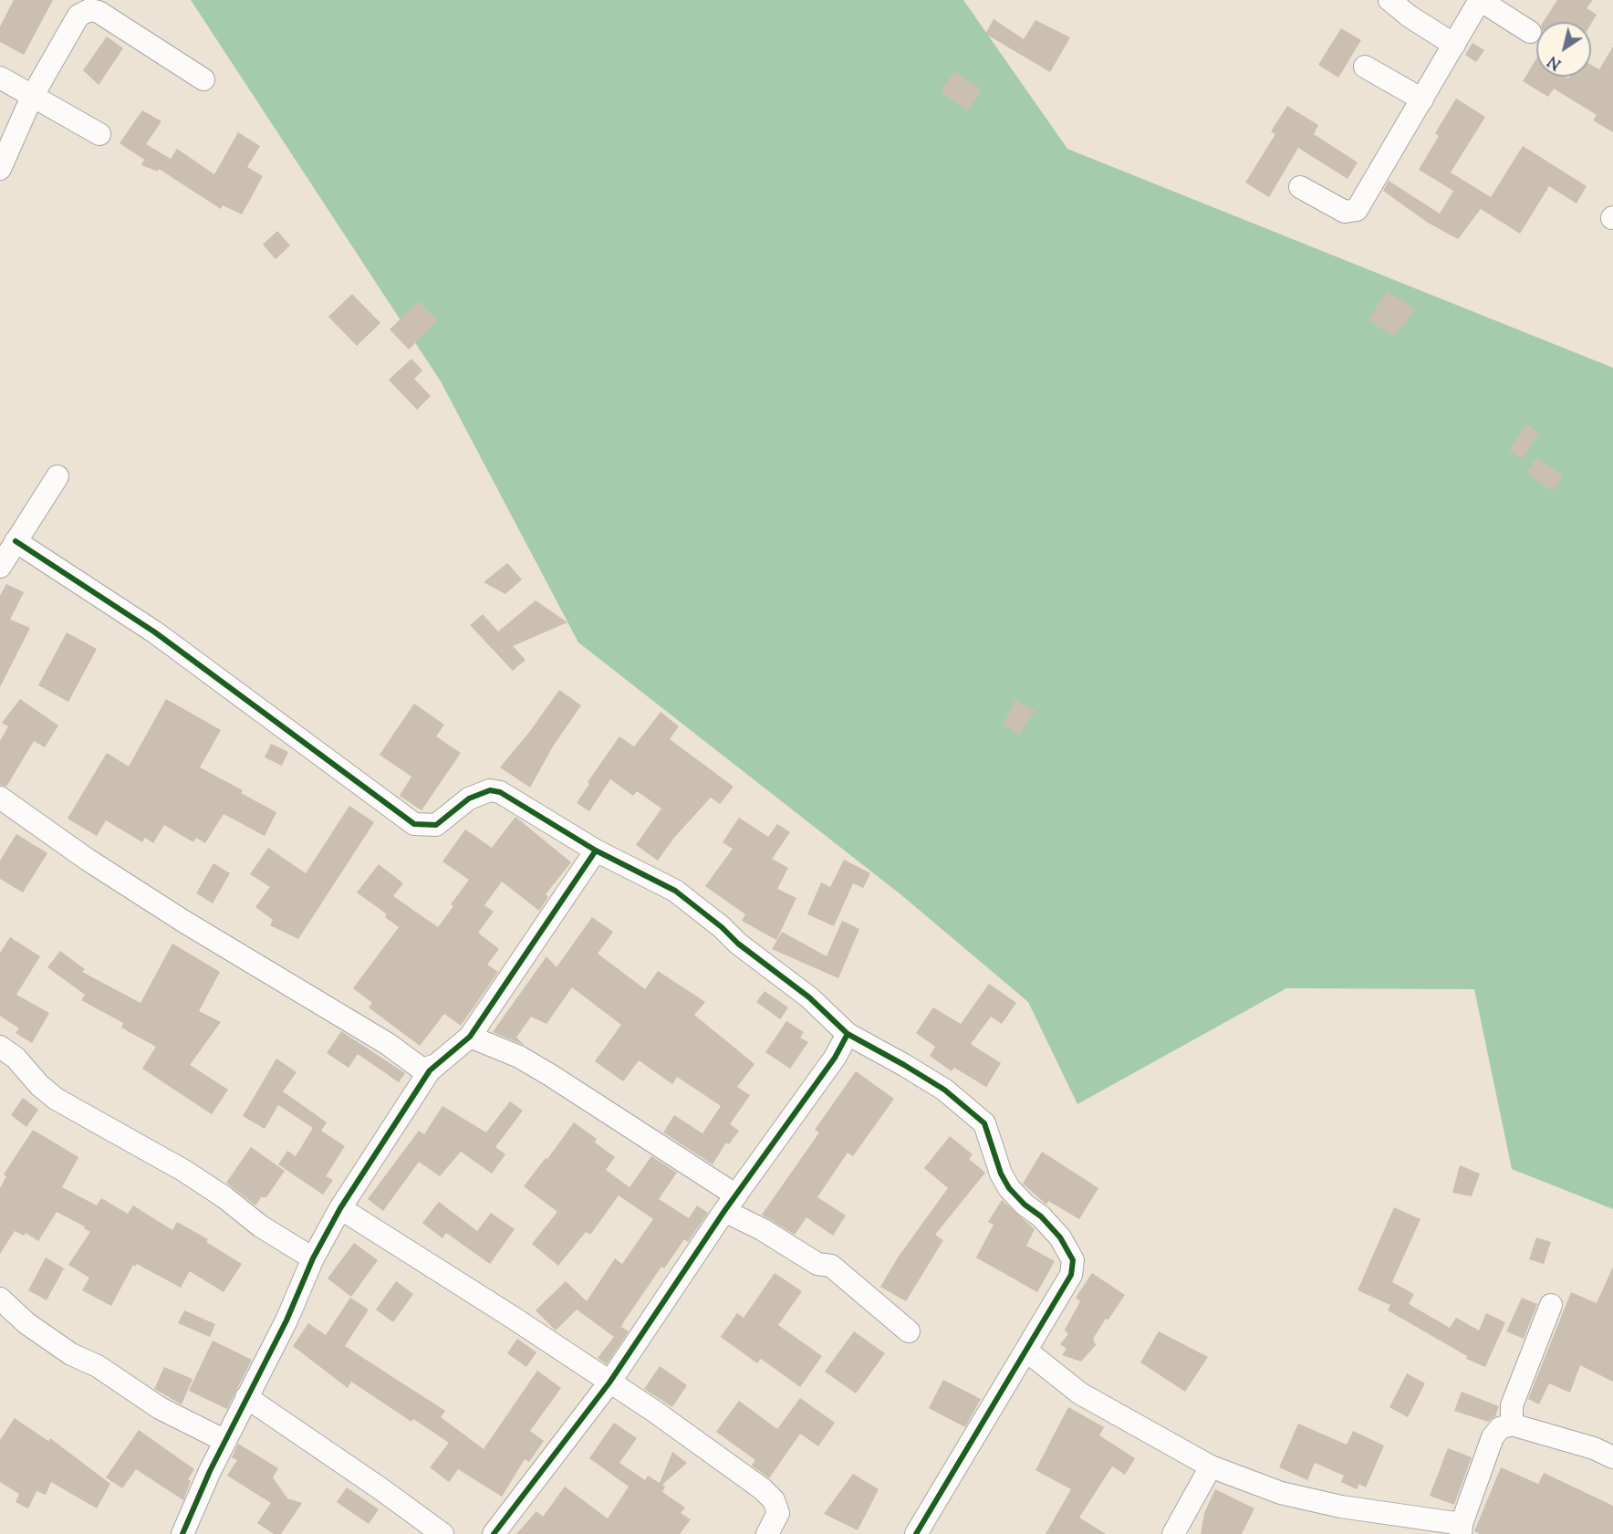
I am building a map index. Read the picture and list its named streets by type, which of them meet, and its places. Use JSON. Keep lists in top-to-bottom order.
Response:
{
  "north": "bottom left"
}
